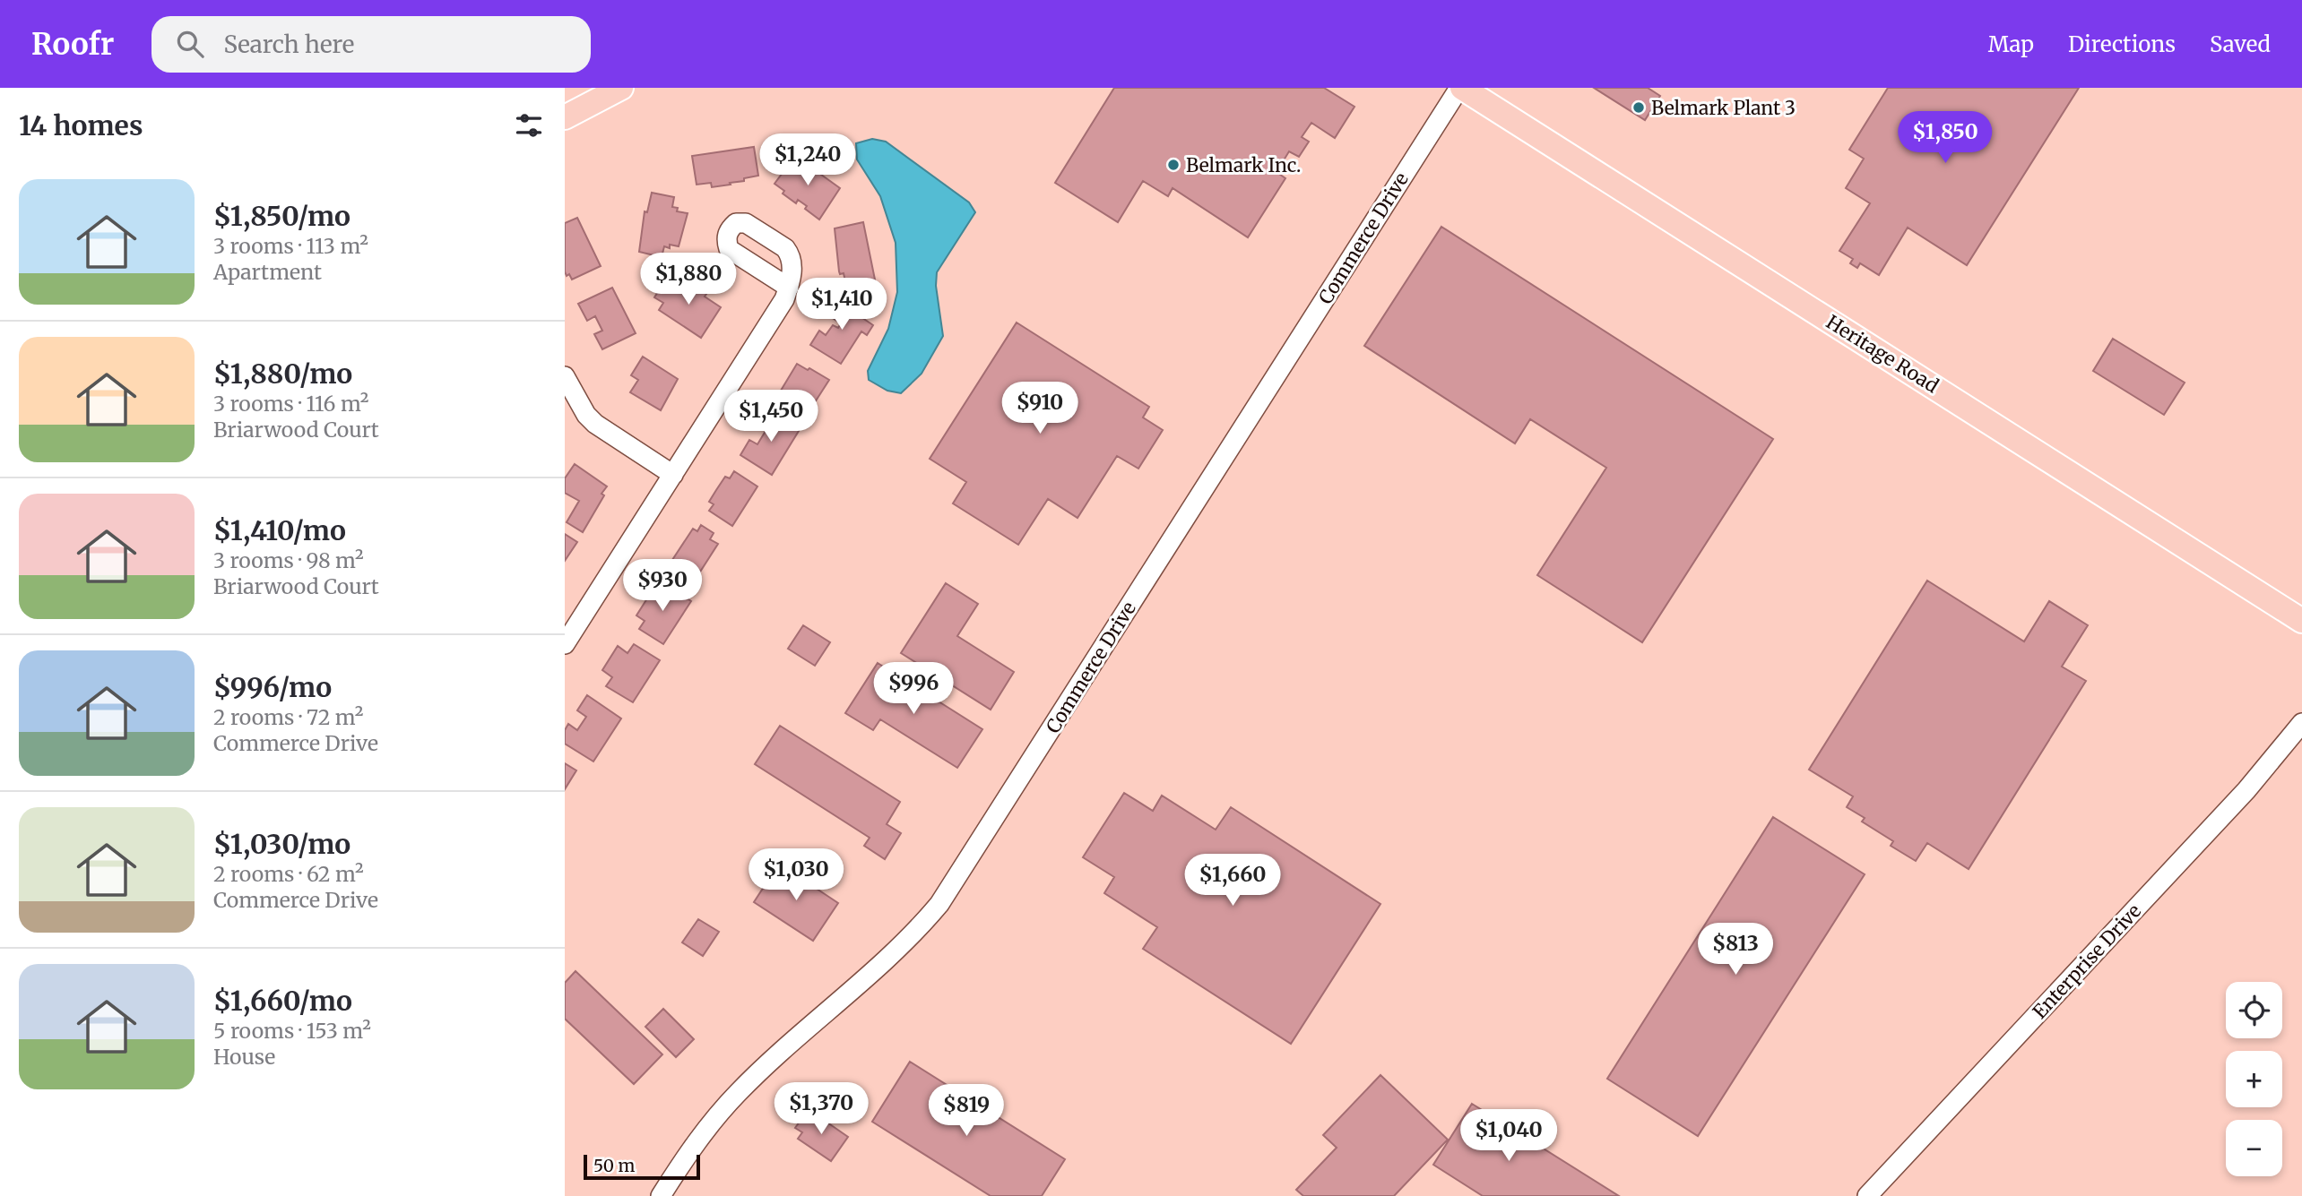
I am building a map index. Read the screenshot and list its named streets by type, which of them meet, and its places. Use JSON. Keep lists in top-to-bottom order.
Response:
{
  "streets": {
    "main road": ["Heritage Road"],
    "street": ["Commerce Drive", "Enterprise Drive"]
  },
  "crossings": [
    ["Commerce Drive", "Heritage Road"]
  ],
  "places": ["Belmark Plant 3", "Belmark Inc."],
  "scale_bar": "50 m",
  "page": {
    "header": "Roofr",
    "search": "Search here",
    "nav": ["Map", "Directions", "Saved"],
    "heading": "14 homes",
    "price": [
      "$1,850",
      "$1,240",
      "$1,880",
      "$1,410",
      "$910",
      "$1,450",
      "$930",
      "$996",
      "$1,030",
      "$1,660",
      "$813",
      "$1,370",
      "$819",
      "$1,040"
    ],
    "list": [
      {
        "name": "$1,850/mo",
        "note": "3 rooms · 113 m² · Apartment"
      },
      {
        "name": "$1,880/mo",
        "note": "3 rooms · 116 m² · Briarwood Court"
      },
      {
        "name": "$1,410/mo",
        "note": "3 rooms · 98 m² · Briarwood Court"
      },
      {
        "name": "$996/mo",
        "note": "2 rooms · 72 m² · Commerce Drive"
      },
      {
        "name": "$1,030/mo",
        "note": "2 rooms · 62 m² · Commerce Drive"
      },
      {
        "name": "$1,660/mo",
        "note": "5 rooms · 153 m² · House"
      }
    ],
    "map_buttons": ["+", "−"],
    "scale": "50 m"
  }
}
